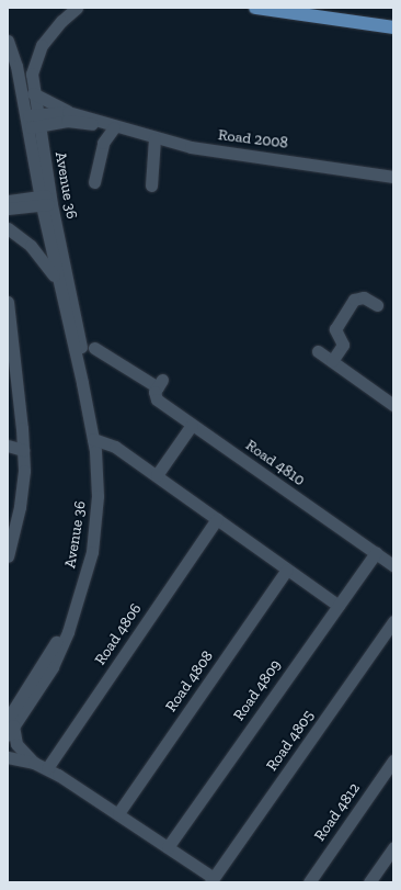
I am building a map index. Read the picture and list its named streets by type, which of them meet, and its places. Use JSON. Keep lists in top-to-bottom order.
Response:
{
  "streets": {
    "street": [
      "Road 2008",
      "Avenue 36",
      "Road 4810",
      "Road 4806",
      "Road 4808",
      "Road 4809",
      "Road 4805",
      "Road 4812"
    ]
  },
  "crossings": [
    ["Road 2008", "Avenue 36"],
    ["Road 4810", "Road 4809"],
    ["Road 4806", "Road 4805"],
    ["Road 4808", "Road 4805"],
    ["Road 4809", "Road 4805"]
  ]
}
